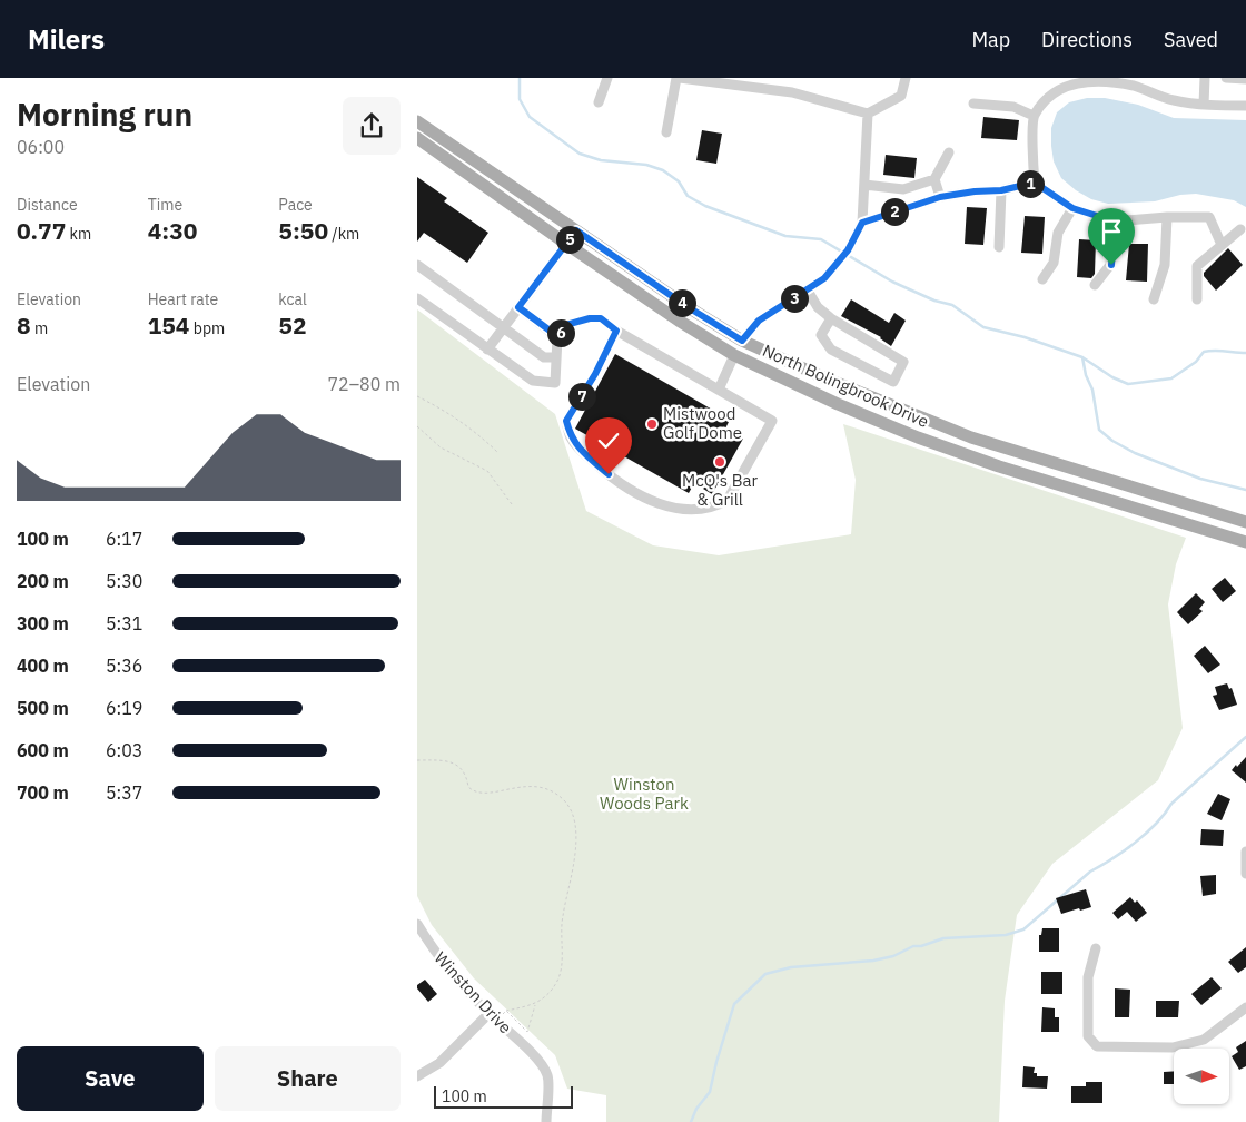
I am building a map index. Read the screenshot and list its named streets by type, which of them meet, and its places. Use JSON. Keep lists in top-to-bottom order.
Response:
{
  "streets": {
    "main road": ["North Bolingbrook Drive"],
    "street": ["Winston Drive"]
  },
  "parks": ["Winston Woods Park"],
  "places": ["Mistwood Golf Dome", "McQ's Bar & Grill"],
  "scale_bar": "100 m",
  "north": "right",
  "page": {
    "header": "Milers",
    "nav": ["Map", "Directions", "Saved"],
    "heading": ["Morning run", "06:00"],
    "pins": [
      "1",
      "2",
      "5",
      "3",
      "4",
      "6",
      "7"
    ],
    "stats": [
      ["Distance", "0.77 km"],
      ["Time", "4:30"],
      ["Pace", "5:50 /km"],
      ["Elevation", "8 m"],
      ["Heart rate", "154 bpm"],
      ["kcal", "52"]
    ],
    "chart": ["Elevation", "72–80 m"],
    "list": [
      {
        "name": "100 m",
        "note": "6:17"
      },
      {
        "name": "200 m",
        "note": "5:30"
      },
      {
        "name": "300 m",
        "note": "5:31"
      },
      {
        "name": "400 m",
        "note": "5:36"
      },
      {
        "name": "500 m",
        "note": "6:19"
      },
      {
        "name": "600 m",
        "note": "6:03"
      },
      {
        "name": "700 m",
        "note": "5:37"
      }
    ],
    "buttons": ["Save", "Share"],
    "scale": "100 m"
  }
}
